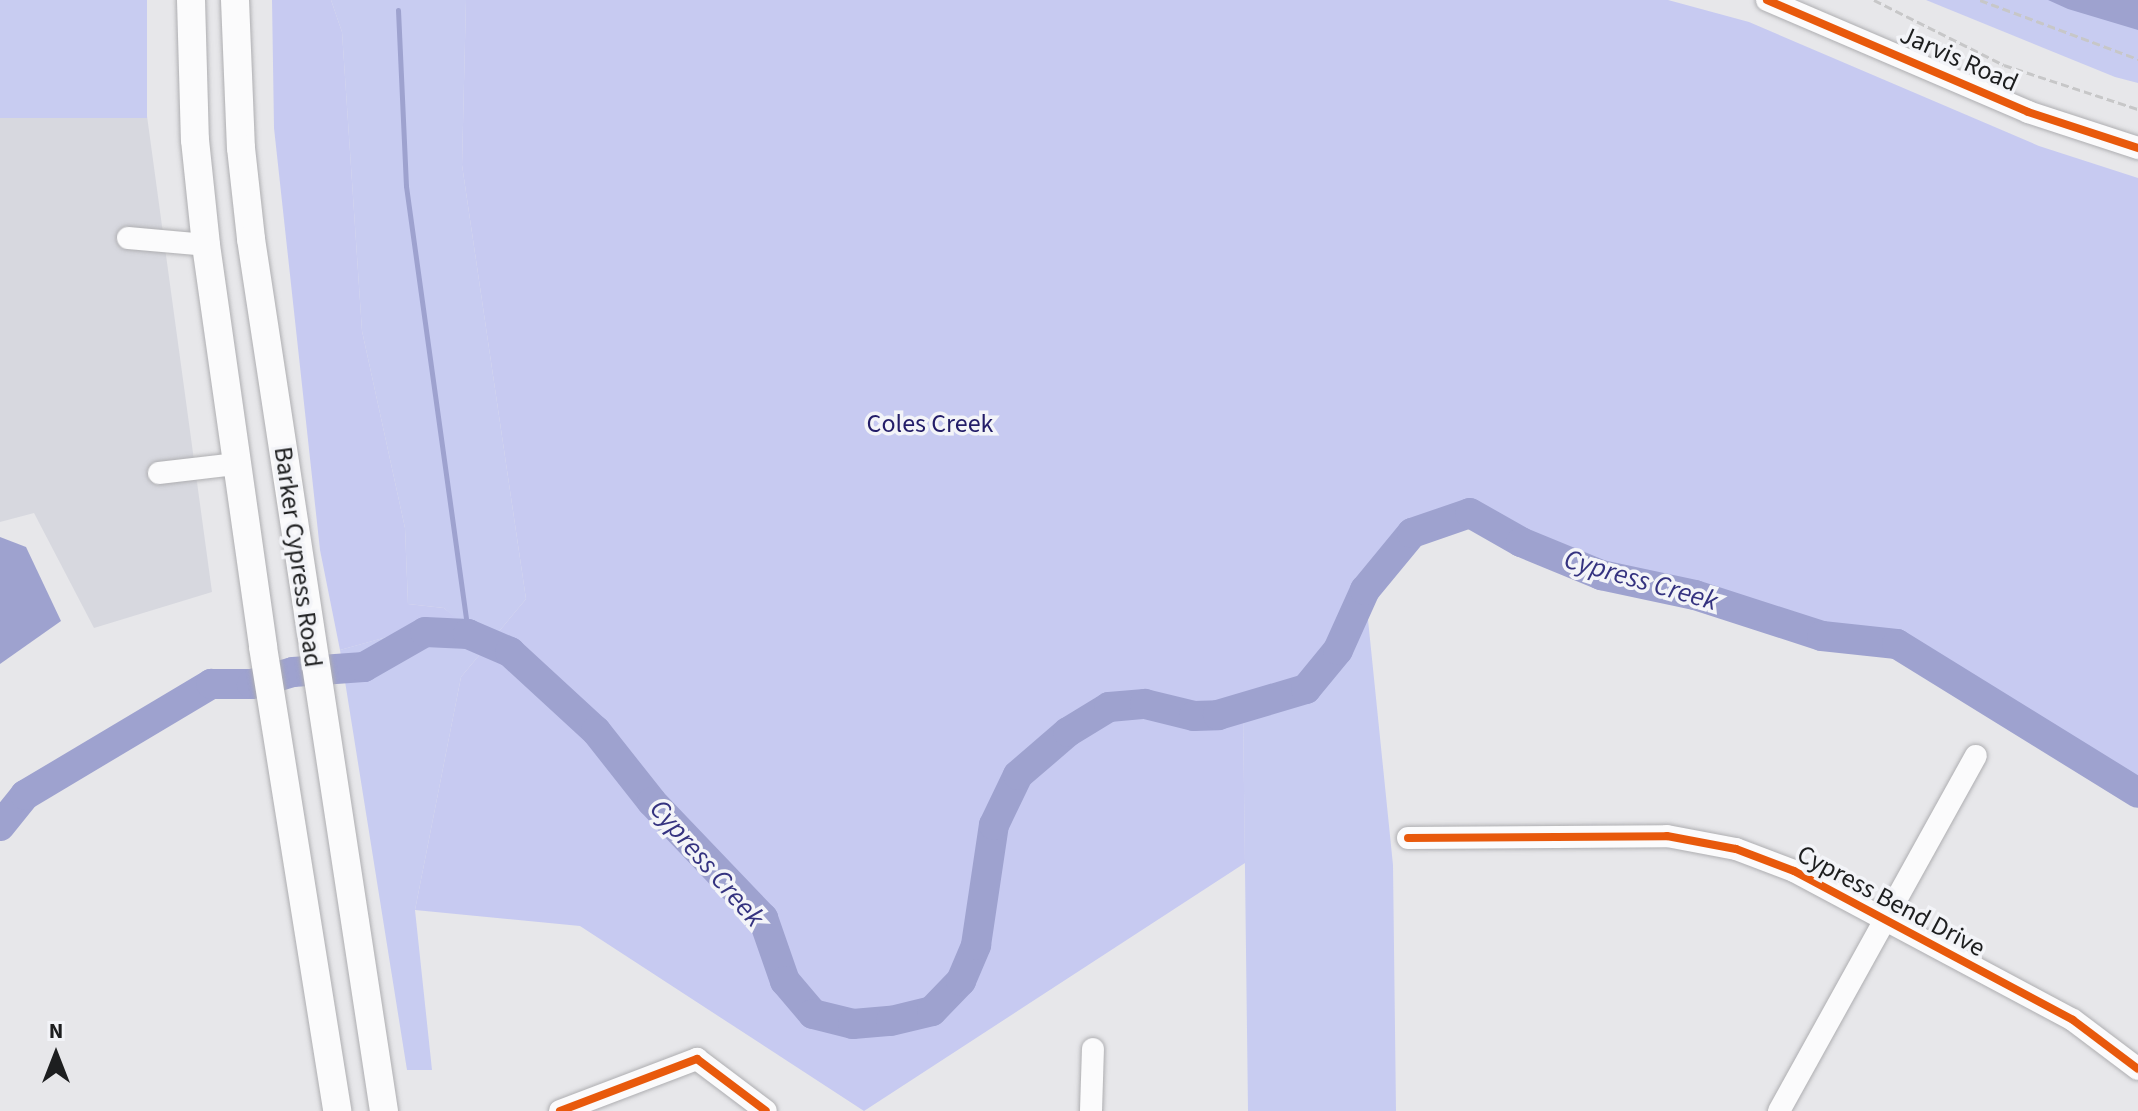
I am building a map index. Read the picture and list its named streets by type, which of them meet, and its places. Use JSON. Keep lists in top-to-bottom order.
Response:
{
  "streets": {
    "main road": ["Barker Cypress Road"],
    "street": ["Jarvis Road", "Cypress Bend Drive"]
  },
  "water": ["Cypress Creek"],
  "parks": ["Coles Creek"],
  "north": "top"
}
